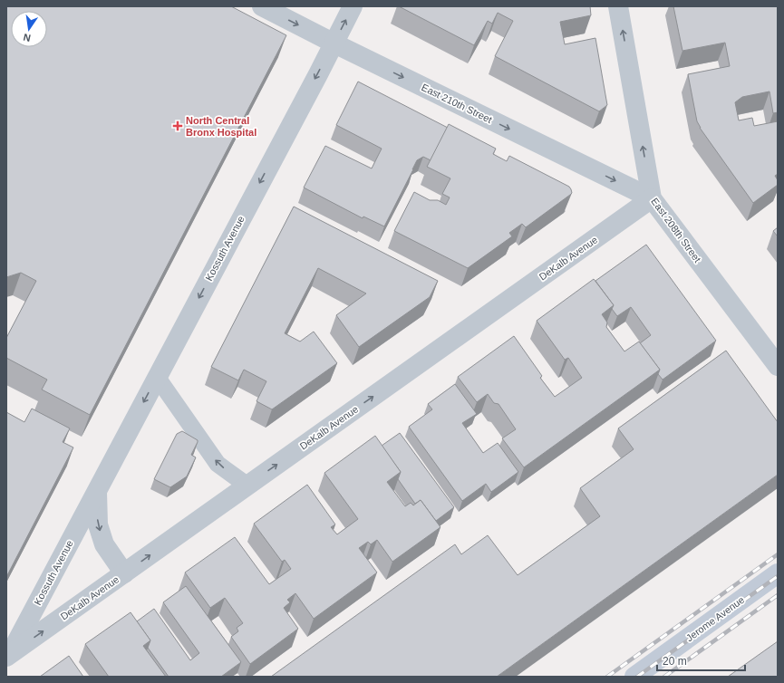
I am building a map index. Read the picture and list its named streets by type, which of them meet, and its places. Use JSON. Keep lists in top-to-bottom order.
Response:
{
  "streets": {
    "main road": ["Jerome Avenue"],
    "street": [
      "East 210th Street",
      "East 208th Street",
      "Kossuth Avenue",
      "DeKalb Avenue"
    ]
  },
  "crossings": [
    ["East 210th Street", "East 208th Street"],
    ["East 210th Street", "Kossuth Avenue"],
    ["East 210th Street", "DeKalb Avenue"],
    ["East 208th Street", "DeKalb Avenue"],
    ["Kossuth Avenue", "DeKalb Avenue"]
  ],
  "one_way": [
    "East 210th Street",
    "East 208th Street",
    "Kossuth Avenue",
    "DeKalb Avenue"
  ],
  "places": {
    "health": ["North Central Bronx Hospital"]
  },
  "scale_bar": "20 m",
  "north": "bottom"
}
